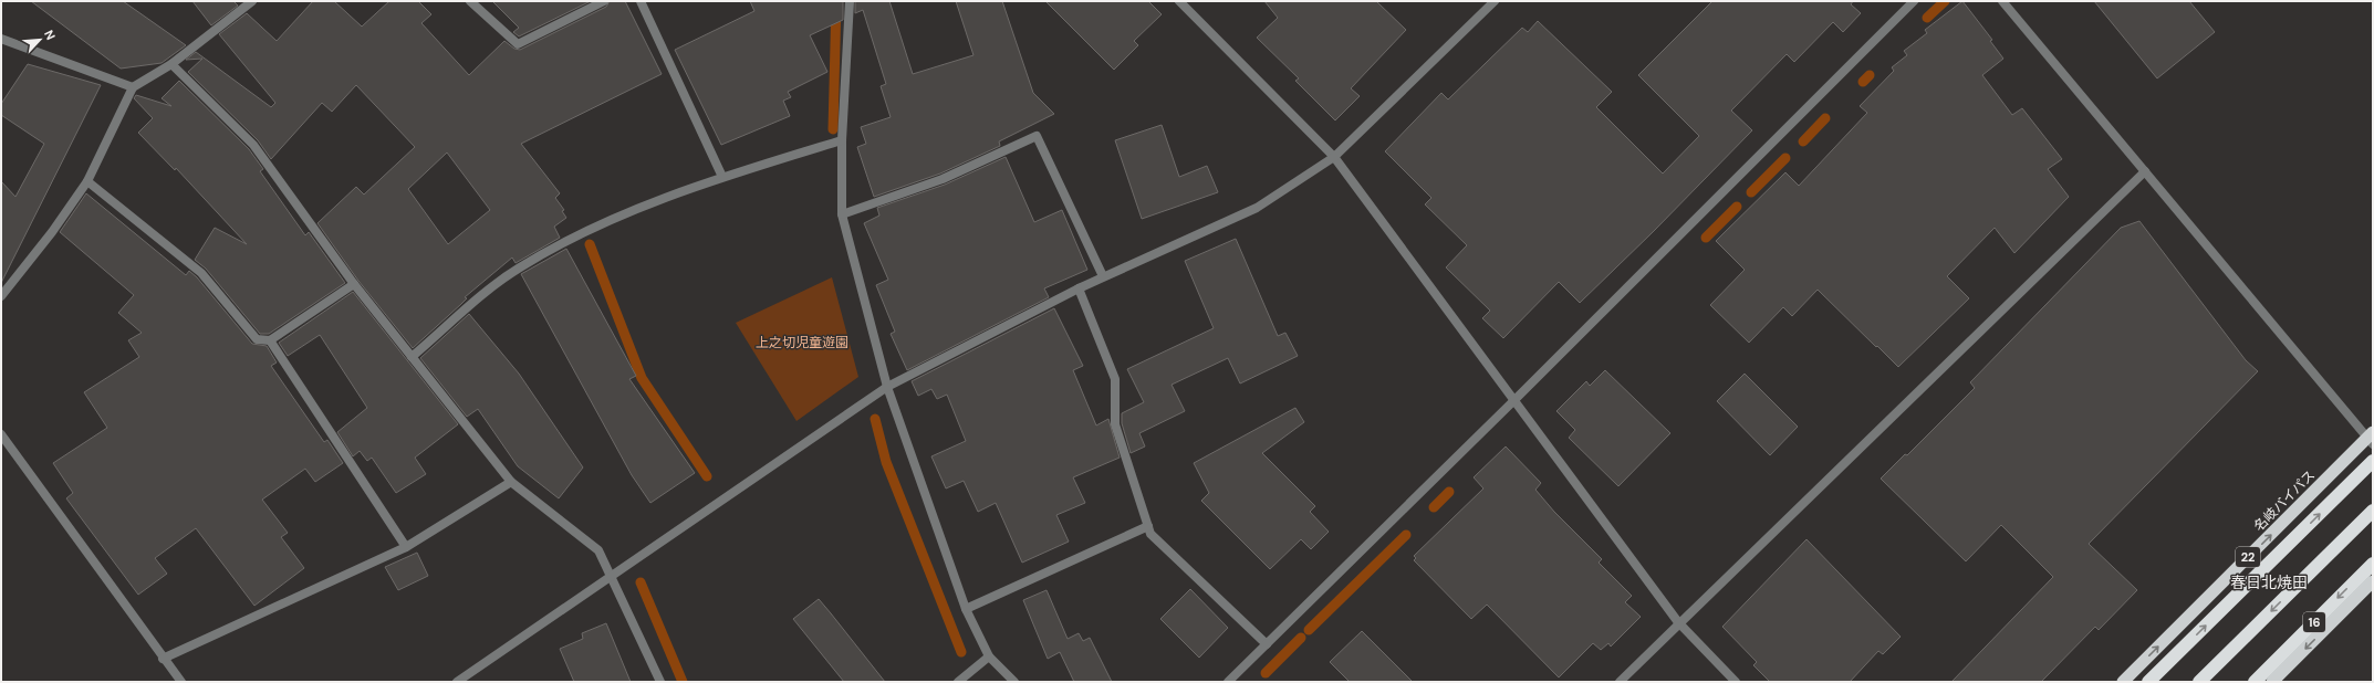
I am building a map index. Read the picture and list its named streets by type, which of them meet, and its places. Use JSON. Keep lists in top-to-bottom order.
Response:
{
  "streets": {
    "highway": ["名岐バイパス", "22", "16"]
  },
  "districts": ["春日北焼田"],
  "parks": ["上之切児童遊園"],
  "north": "top right"
}
